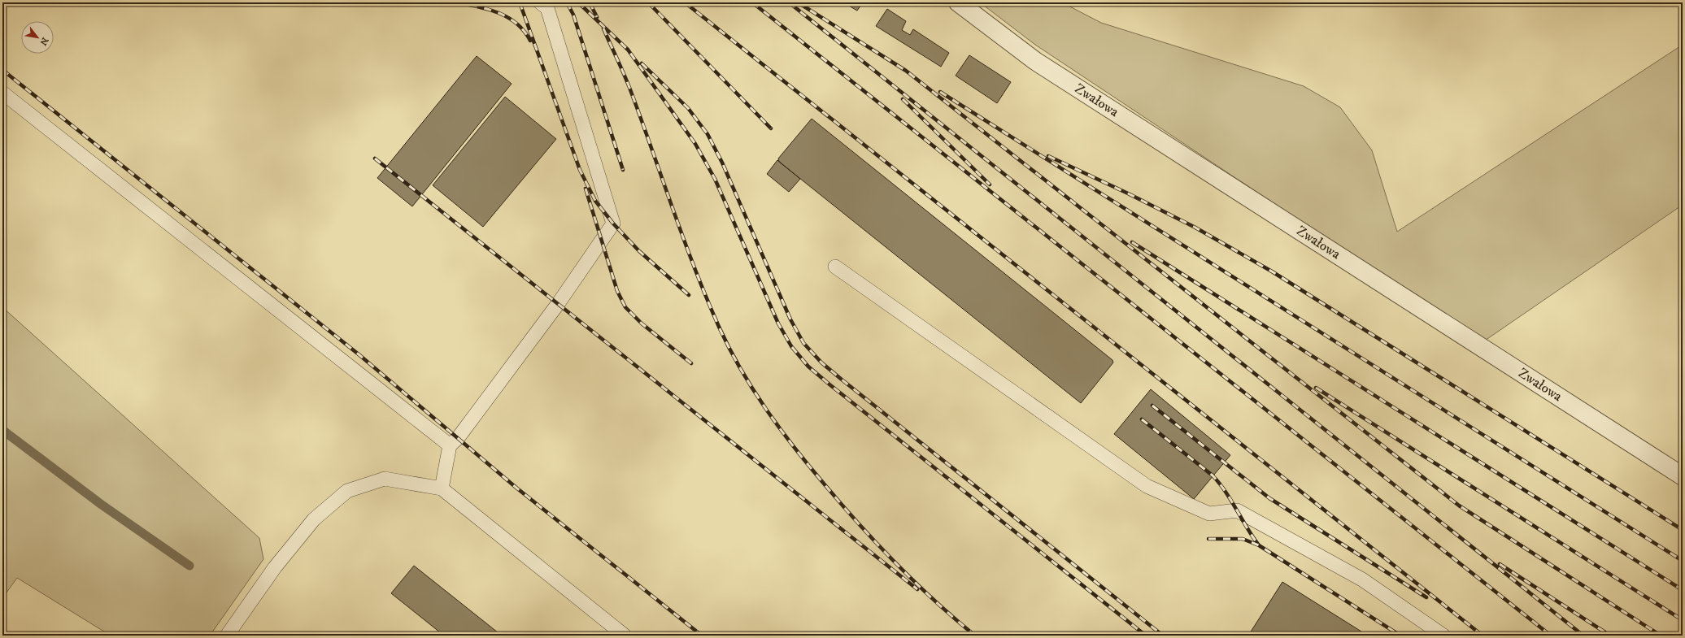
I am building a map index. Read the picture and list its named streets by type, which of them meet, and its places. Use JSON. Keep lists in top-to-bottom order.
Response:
{
  "streets": {
    "street": ["Zwałowa"]
  },
  "north": "bottom right"
}
